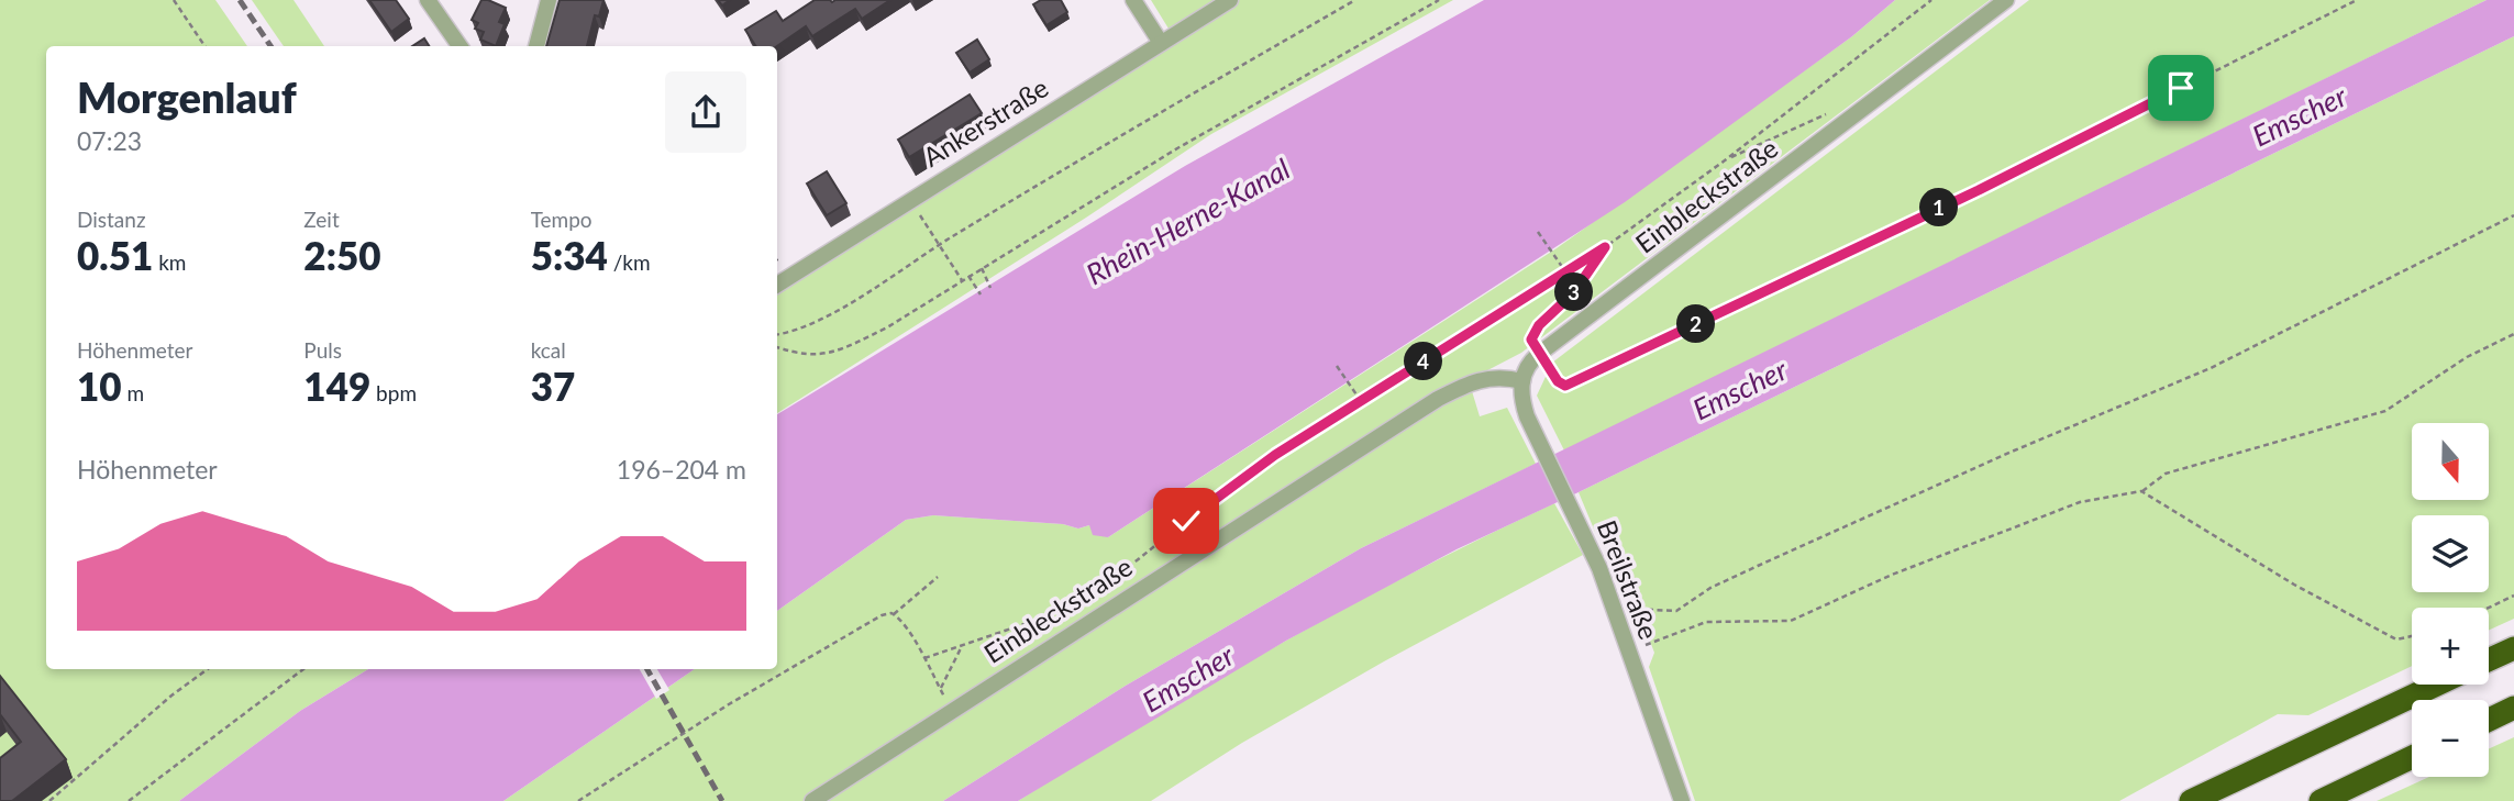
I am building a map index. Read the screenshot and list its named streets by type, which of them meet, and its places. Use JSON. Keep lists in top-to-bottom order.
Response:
{
  "streets": {
    "street": ["Ankerstraße", "Einbleckstraße", "Breilstraße"]
  },
  "crossings": [
    ["Einbleckstraße", "Breilstraße"]
  ],
  "water": ["Emscher", "Rhein-Herne-Kanal"],
  "north": "bottom",
  "page": {
    "heading": ["Morgenlauf", "07:23"],
    "stats": [
      ["Distanz", "0.51 km"],
      ["Zeit", "2:50"],
      ["Tempo", "5:34 /km"],
      ["Höhenmeter", "10 m"],
      ["Puls", "149 bpm"],
      ["kcal", "37"]
    ],
    "pins": [
      "1",
      "3",
      "2",
      "4"
    ],
    "map_buttons": ["+", "−"],
    "chart": ["Höhenmeter", "196–204 m"]
  }
}
